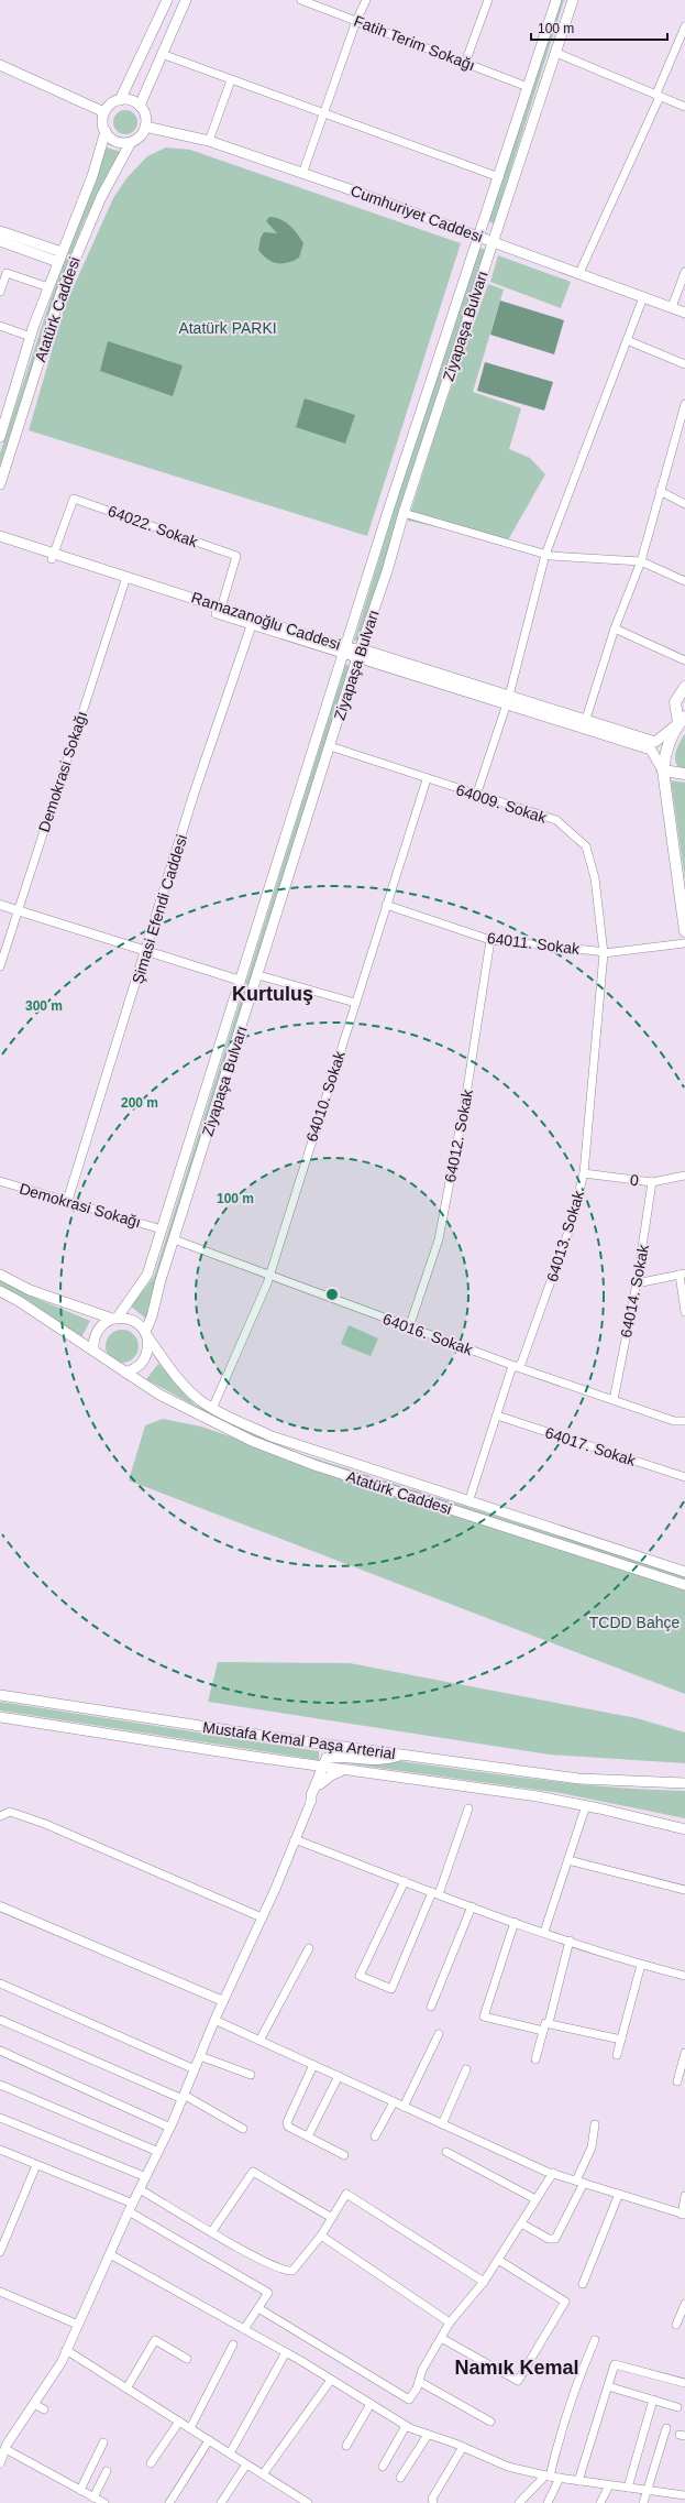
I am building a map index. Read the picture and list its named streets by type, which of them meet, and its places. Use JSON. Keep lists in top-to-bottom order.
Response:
{
  "streets": {
    "main road": [
      "Cumhuriyet Caddesi",
      "Atatürk Caddesi",
      "Ziyapaşa Bulvarı",
      "Ramazanoğlu Caddesi",
      "Mustafa Kemal Paşa Arterial"
    ],
    "street": [
      "Fatih Terim Sokağı",
      "64022. Sokak",
      "Demokrasi Sokağı",
      "64009. Sokak",
      "Şimasi Efendi Caddesi",
      "64011. Sokak",
      "64010. Sokak",
      "64012. Sokak",
      "0",
      "64013. Sokak",
      "64014. Sokak",
      "64016. Sokak",
      "64017. Sokak"
    ]
  },
  "crossings": [
    ["Fatih Terim Sokağı", "Ziyapaşa Bulvarı"],
    ["Cumhuriyet Caddesi", "Atatürk Caddesi"],
    ["Cumhuriyet Caddesi", "Ziyapaşa Bulvarı"],
    ["Atatürk Caddesi", "Ziyapaşa Bulvarı"],
    ["Atatürk Caddesi", "64010. Sokak"],
    ["Atatürk Caddesi", "64013. Sokak"],
    ["Ziyapaşa Bulvarı", "Ramazanoğlu Caddesi"],
    ["Ziyapaşa Bulvarı", "Demokrasi Sokağı"],
    ["Ziyapaşa Bulvarı", "64009. Sokak"],
    ["Ziyapaşa Bulvarı", "64016. Sokak"],
    ["64022. Sokak", "Ramazanoğlu Caddesi"],
    ["Ramazanoğlu Caddesi", "Demokrasi Sokağı"],
    ["Ramazanoğlu Caddesi", "Şimasi Efendi Caddesi"],
    ["Demokrasi Sokağı", "Şimasi Efendi Caddesi"],
    ["64009. Sokak", "64011. Sokak"],
    ["64009. Sokak", "64010. Sokak"],
    ["64009. Sokak", "64013. Sokak"],
    ["64011. Sokak", "64010. Sokak"],
    ["64011. Sokak", "64012. Sokak"],
    ["64011. Sokak", "64013. Sokak"],
    ["64010. Sokak", "64016. Sokak"],
    ["64012. Sokak", "64016. Sokak"],
    ["0", "64013. Sokak"],
    ["0", "64014. Sokak"],
    ["64013. Sokak", "64016. Sokak"],
    ["64013. Sokak", "64017. Sokak"],
    ["64014. Sokak", "64016. Sokak"]
  ],
  "districts": ["Kurtuluş", "Namık Kemal"],
  "parks": ["Atatürk PARKI", "TCDD Bahçe"],
  "scale_bar": "100 m",
  "rings": ["300 m", "200 m", "100 m"]
}
